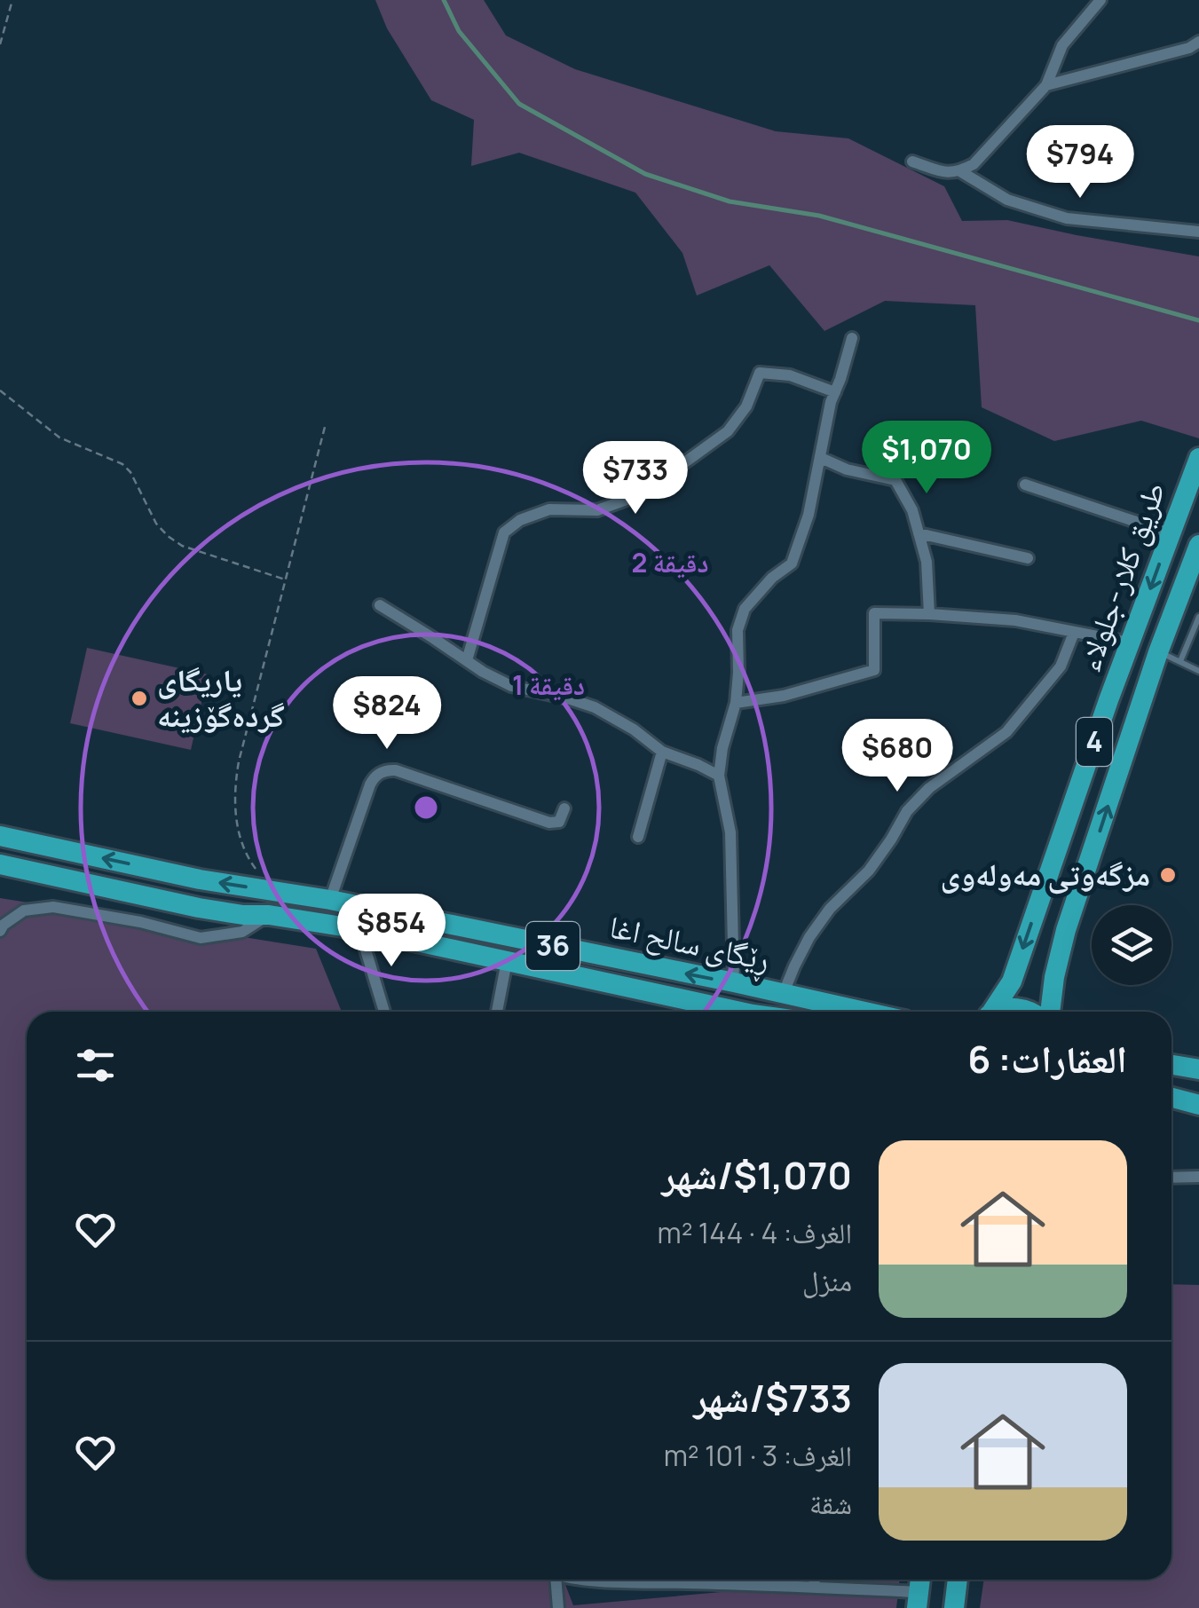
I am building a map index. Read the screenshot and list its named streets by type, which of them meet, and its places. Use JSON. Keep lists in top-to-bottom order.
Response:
{
  "streets": {
    "highway": [
      "طريق كلار-جلولاء",
      "4",
      "ڕێگای سالح اغا",
      "36"
    ]
  },
  "places": ["یاریگای گردەگۆزینە", "مزگەوتی مەولەوی"],
  "page": {
    "price": [
      "$794",
      "$1,070",
      "$733",
      "$824",
      "$680",
      "$854"
    ],
    "heading": "العقارات: 6",
    "list": [
      {
        "name": "$1,070/شهر",
        "note": "الغرف: 4 · 144 m² · منزل"
      },
      {
        "name": "$733/شهر",
        "note": "الغرف: 3 · 101 m² · شقة"
      }
    ]
  },
  "rings": ["2 دقيقة", "1 دقيقة"]
}
